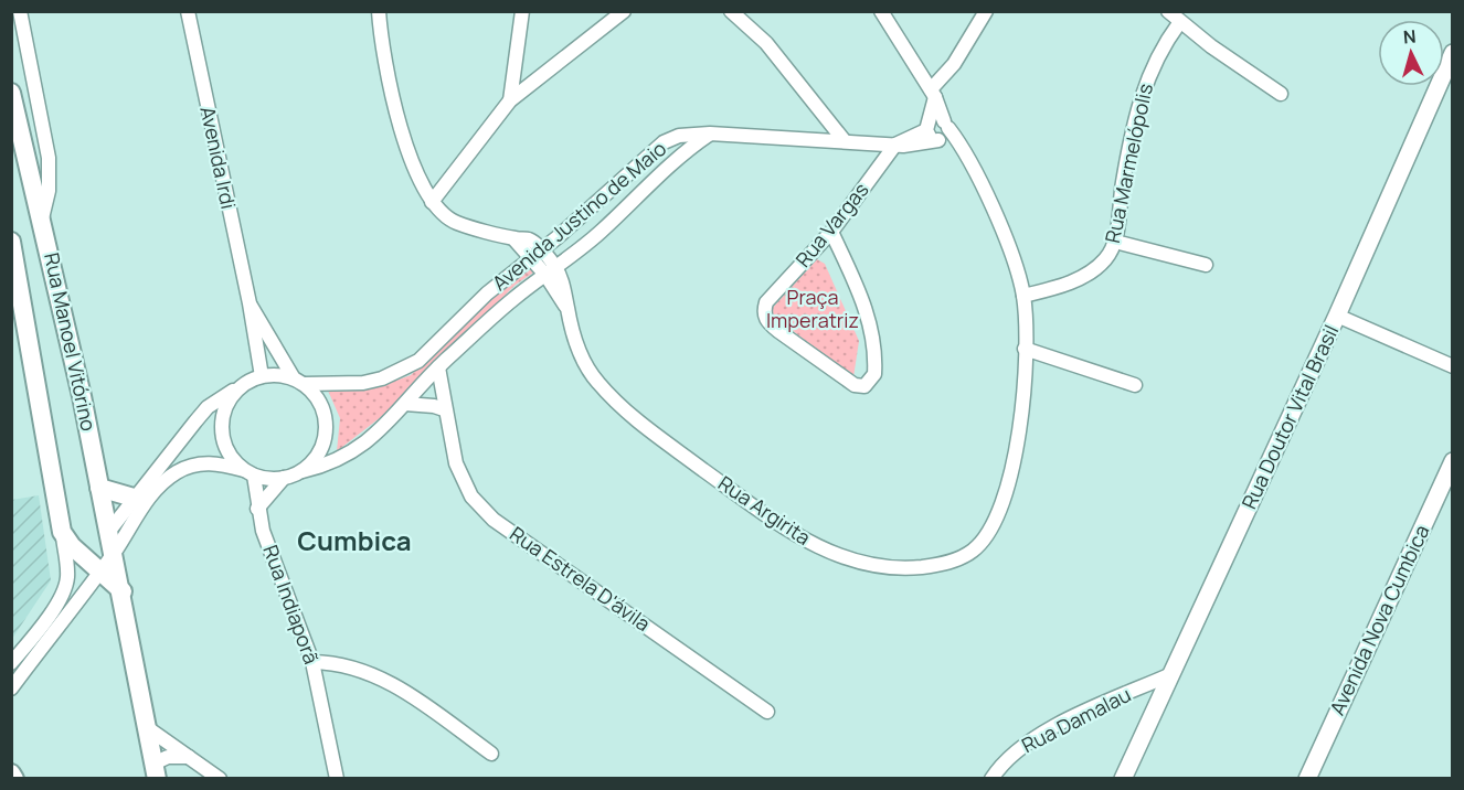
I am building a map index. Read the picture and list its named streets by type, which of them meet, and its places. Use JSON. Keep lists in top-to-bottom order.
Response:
{
  "streets": {
    "main road": ["Rua Manoel Vitórino"],
    "street": [
      "Avenida Irdi",
      "Rua Marmelópolis",
      "Avenida Justino de Maio",
      "Rua Vargas",
      "Rua Doutor Vital Brasil",
      "Rua Argirita",
      "Rua Estrela D'ávila",
      "Rua Indiaporã",
      "Avenida Nova Cumbica",
      "Rua Damalau"
    ]
  },
  "crossings": [
    ["Avenida Irdi", "Avenida Justino de Maio"],
    ["Avenida Irdi", "Rua Indiaporã"],
    ["Rua Marmelópolis", "Rua Argirita"],
    ["Avenida Justino de Maio", "Rua Argirita"],
    ["Avenida Justino de Maio", "Rua Estrela D'ávila"],
    ["Avenida Justino de Maio", "Rua Indiaporã"],
    ["Rua Doutor Vital Brasil", "Rua Damalau"]
  ],
  "districts": ["Cumbica"],
  "parks": ["Praça Imperatriz"],
  "north": "top"
}
